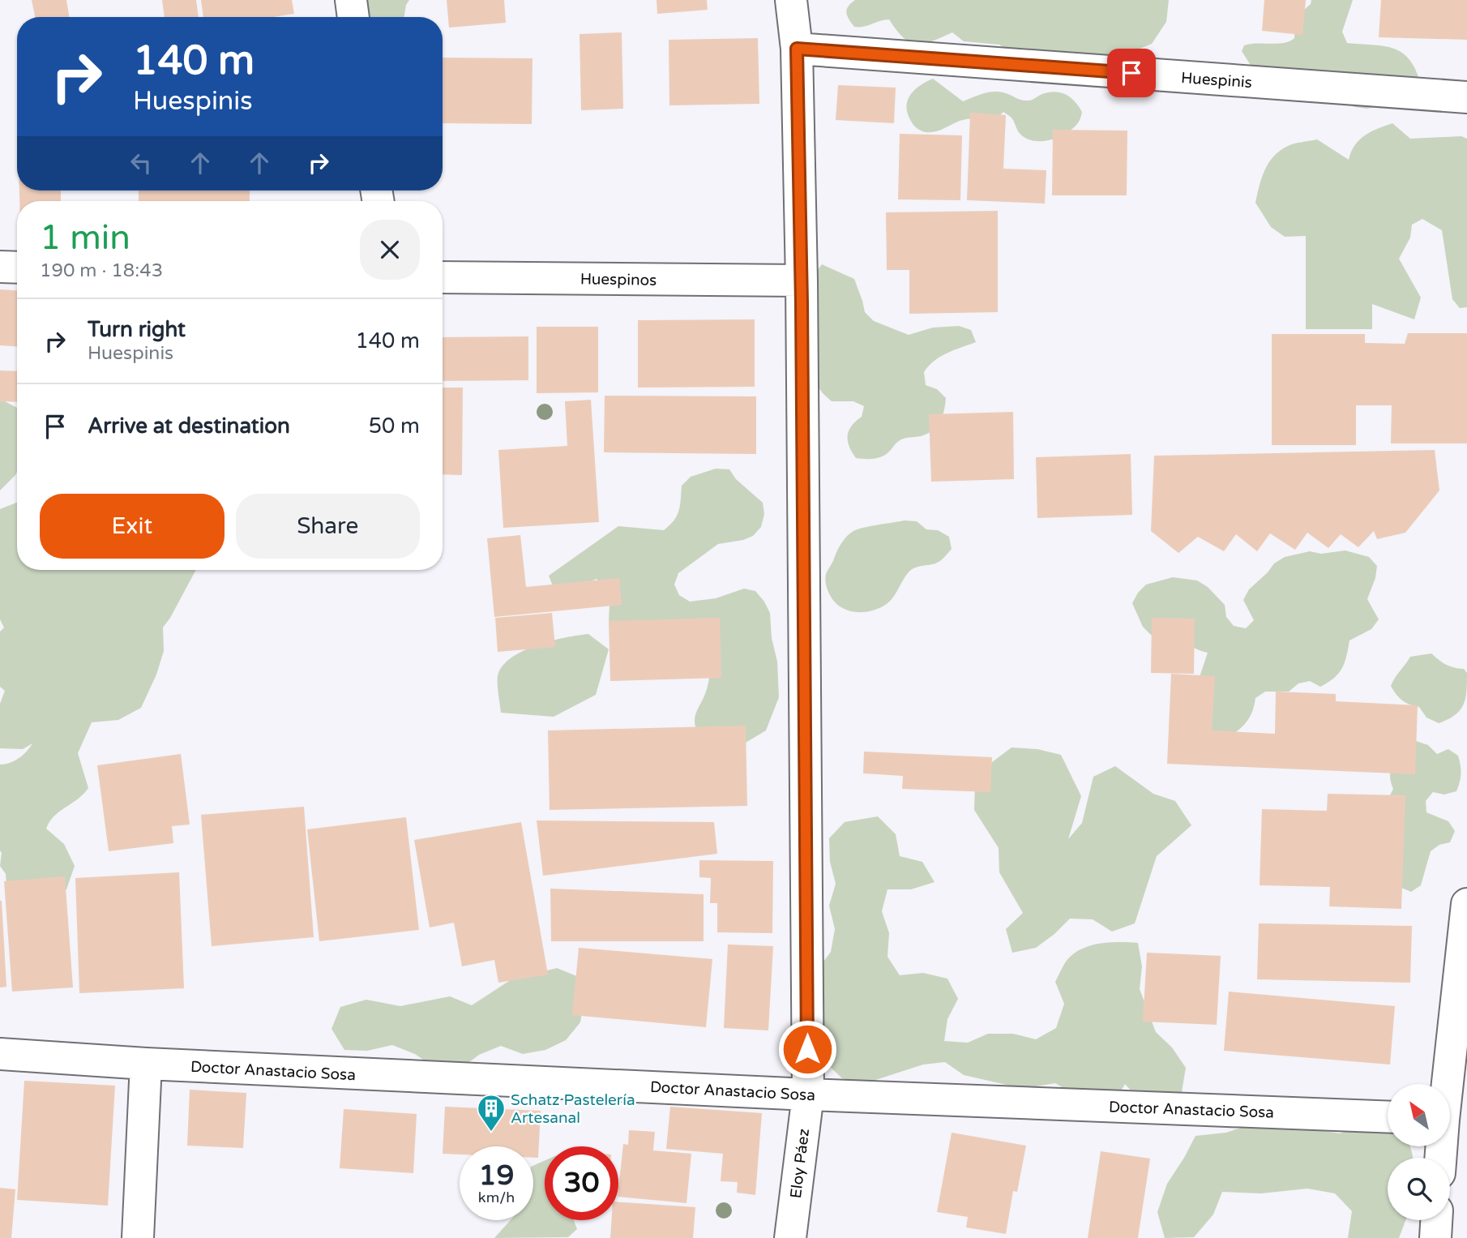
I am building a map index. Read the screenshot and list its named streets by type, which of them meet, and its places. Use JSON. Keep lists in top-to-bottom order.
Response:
{
  "streets": {
    "street": [
      "Huespinis",
      "Huespinos",
      "Doctor Anastacio Sosa",
      "Eloy Páez"
    ]
  },
  "crossings": [
    ["Huespinis", "Eloy Páez"],
    ["Huespinos", "Eloy Páez"],
    ["Doctor Anastacio Sosa", "Eloy Páez"]
  ],
  "places": {
    "building": ["Schatz Pastelería Artesanal"]
  },
  "north": "top left",
  "page": {
    "turn": ["140 m", "Huespinis"],
    "heading": ["1 min", "190 m · 18:43"],
    "list": [
      {
        "name": "Turn right",
        "note": "Huespinis",
        "value": "140 m"
      },
      {
        "name": "Arrive at destination",
        "value": "50 m"
      }
    ],
    "buttons": ["Exit", "Share"],
    "speed": "19 km/h",
    "limit": "30"
  }
}
